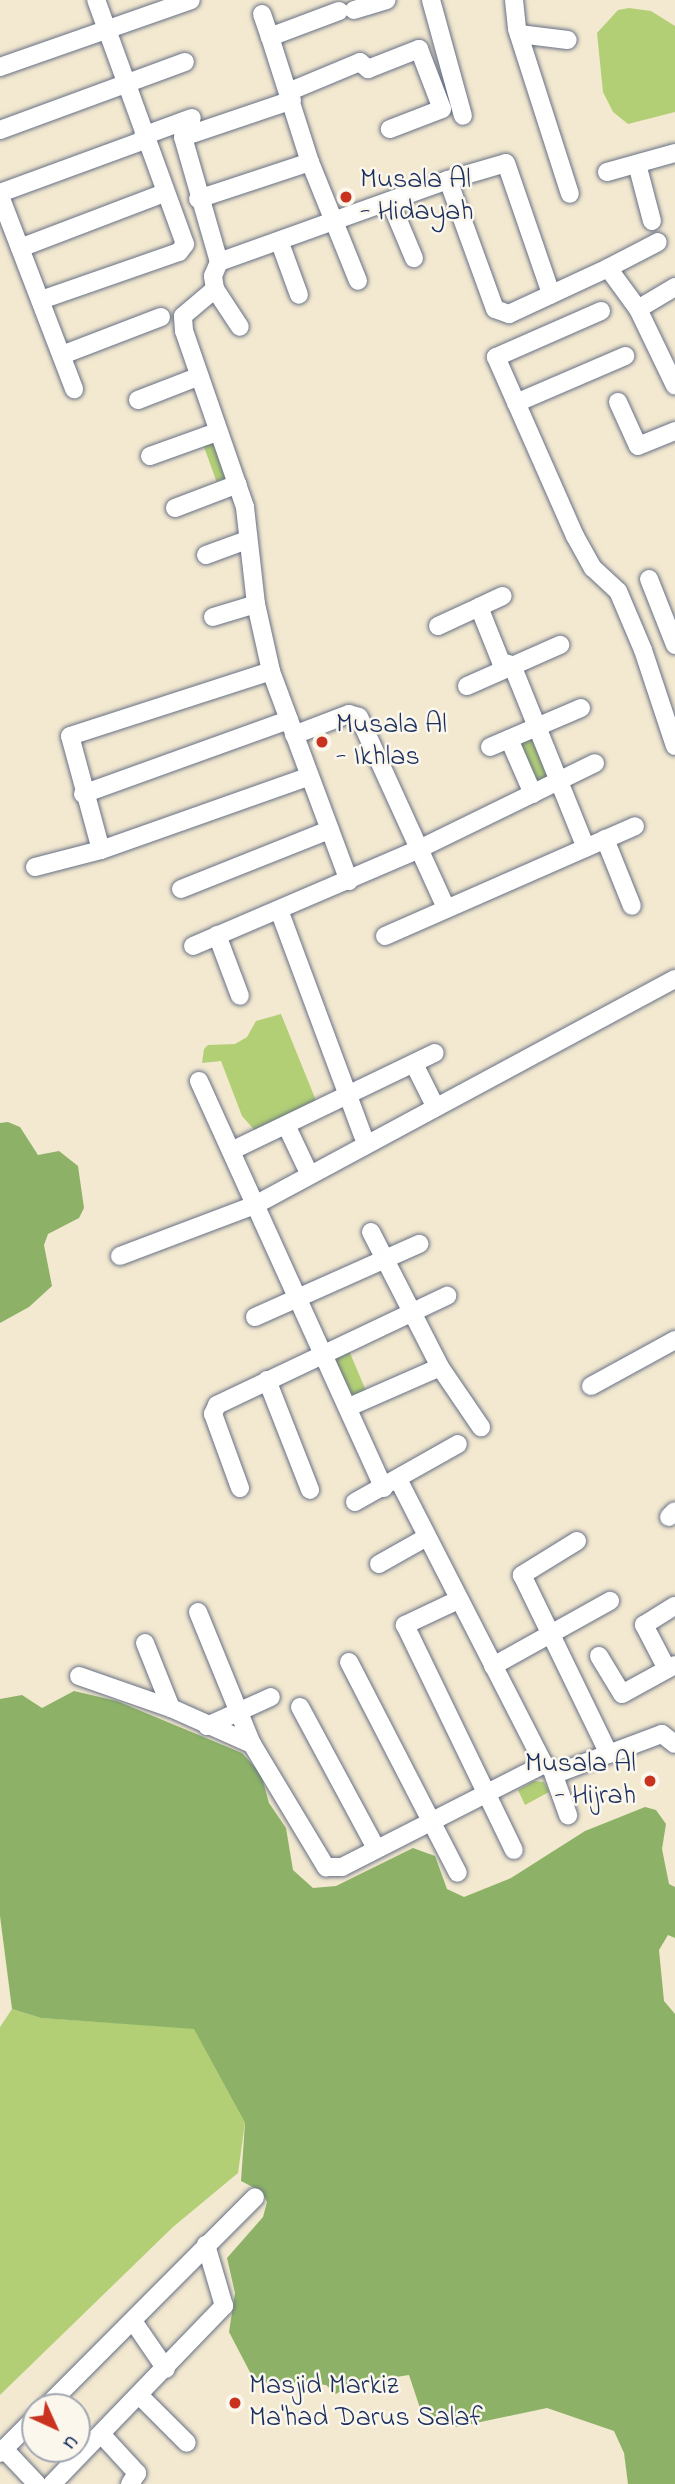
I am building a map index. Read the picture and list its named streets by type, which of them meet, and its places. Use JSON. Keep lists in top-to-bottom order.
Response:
{
  "places": [
    "Musala Al - Hidayah",
    "Musala Al - Ikhlas",
    "Musala Al - Hijrah",
    "Masjid Markiz Ma'had Darus Salaf"
  ],
  "north": "bottom right"
}
